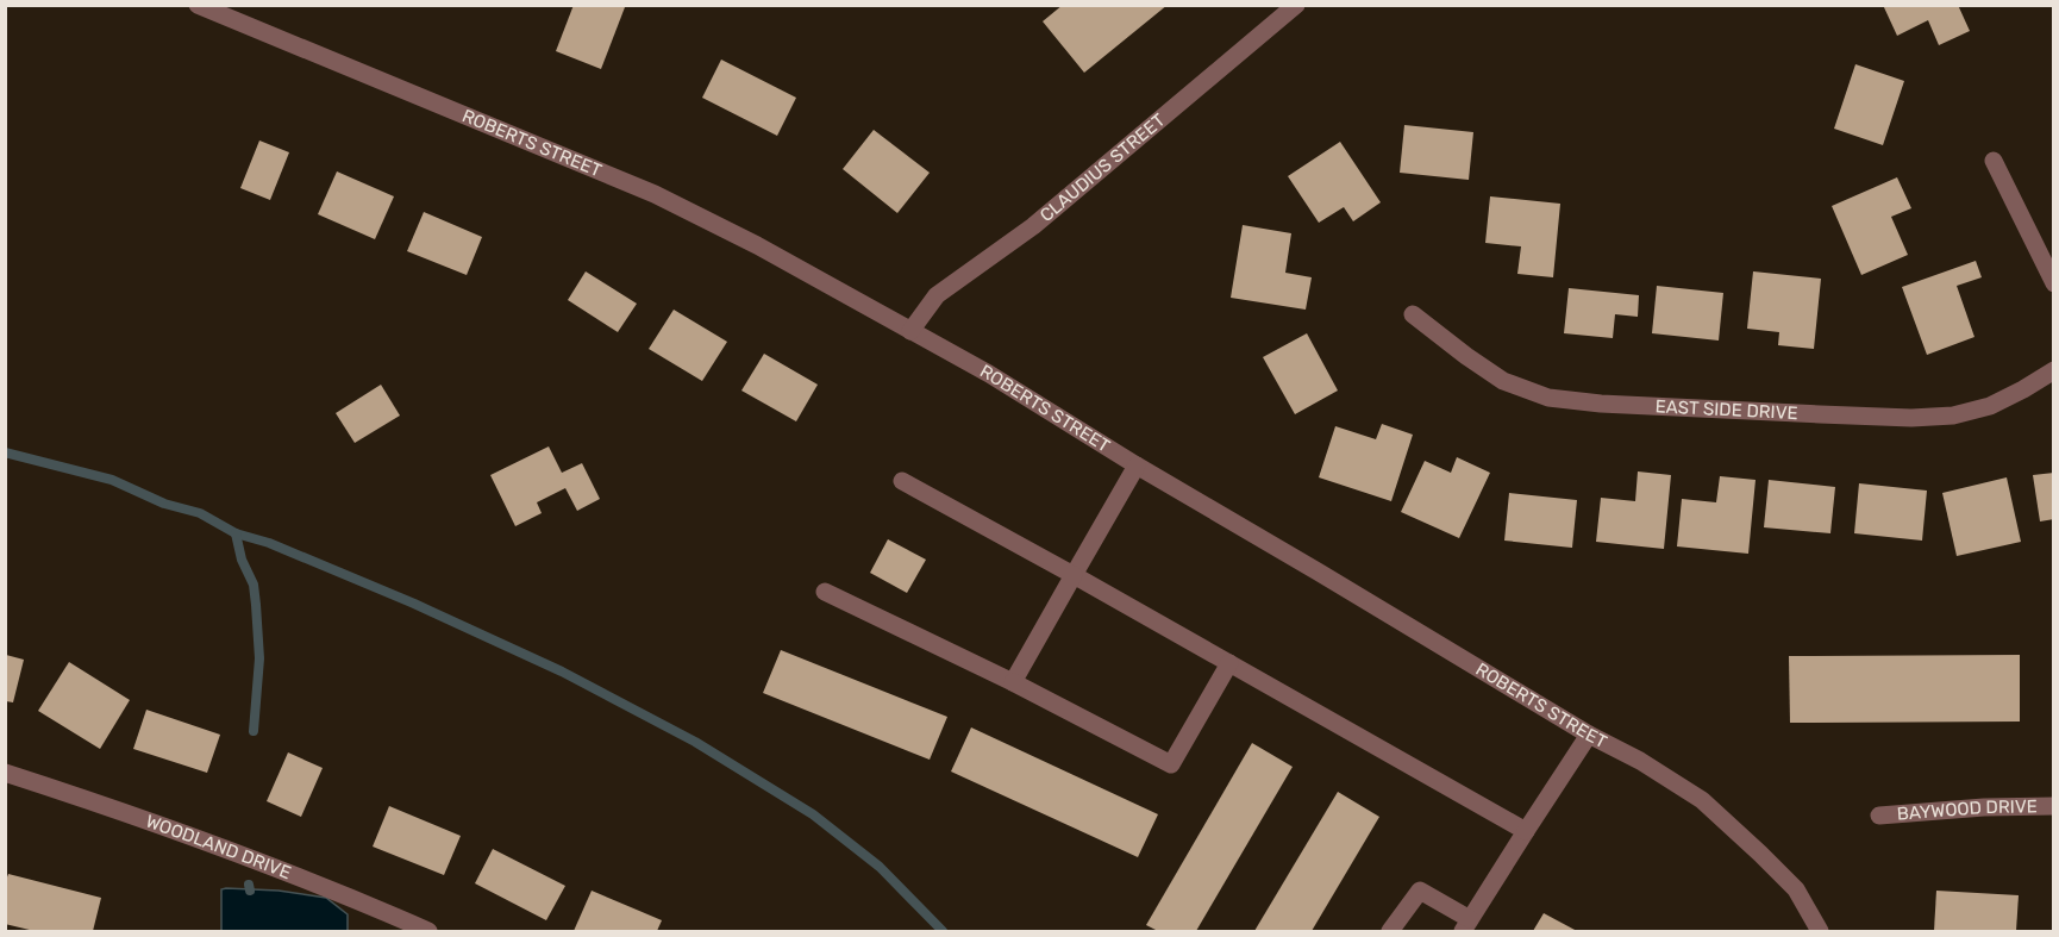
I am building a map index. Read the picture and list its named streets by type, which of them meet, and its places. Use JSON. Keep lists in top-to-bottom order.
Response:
{
  "streets": {
    "street": [
      "ROBERTS STREET",
      "CLAUDIUS STREET",
      "EAST SIDE DRIVE",
      "BAYWOOD DRIVE",
      "WOODLAND DRIVE"
    ]
  },
  "crossings": [
    ["ROBERTS STREET", "CLAUDIUS STREET"]
  ]
}
